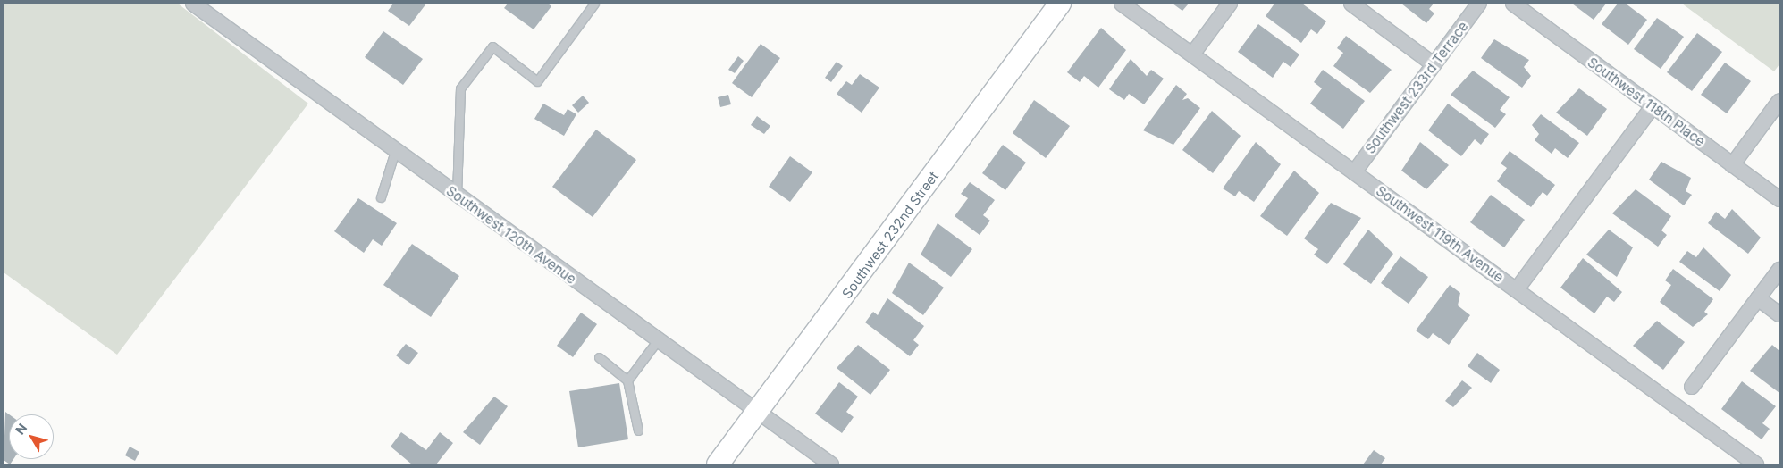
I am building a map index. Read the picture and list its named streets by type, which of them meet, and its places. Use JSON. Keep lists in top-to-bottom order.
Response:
{
  "streets": {
    "street": [
      "Southwest 233rd Terrace",
      "Southwest 118th Place",
      "Southwest 119th Avenue",
      "Southwest 120th Avenue",
      "Southwest 232nd Street"
    ]
  },
  "crossings": [
    ["Southwest 233rd Terrace", "Southwest 119th Avenue"],
    ["Southwest 120th Avenue", "Southwest 232nd Street"]
  ],
  "north": "top left"
}
